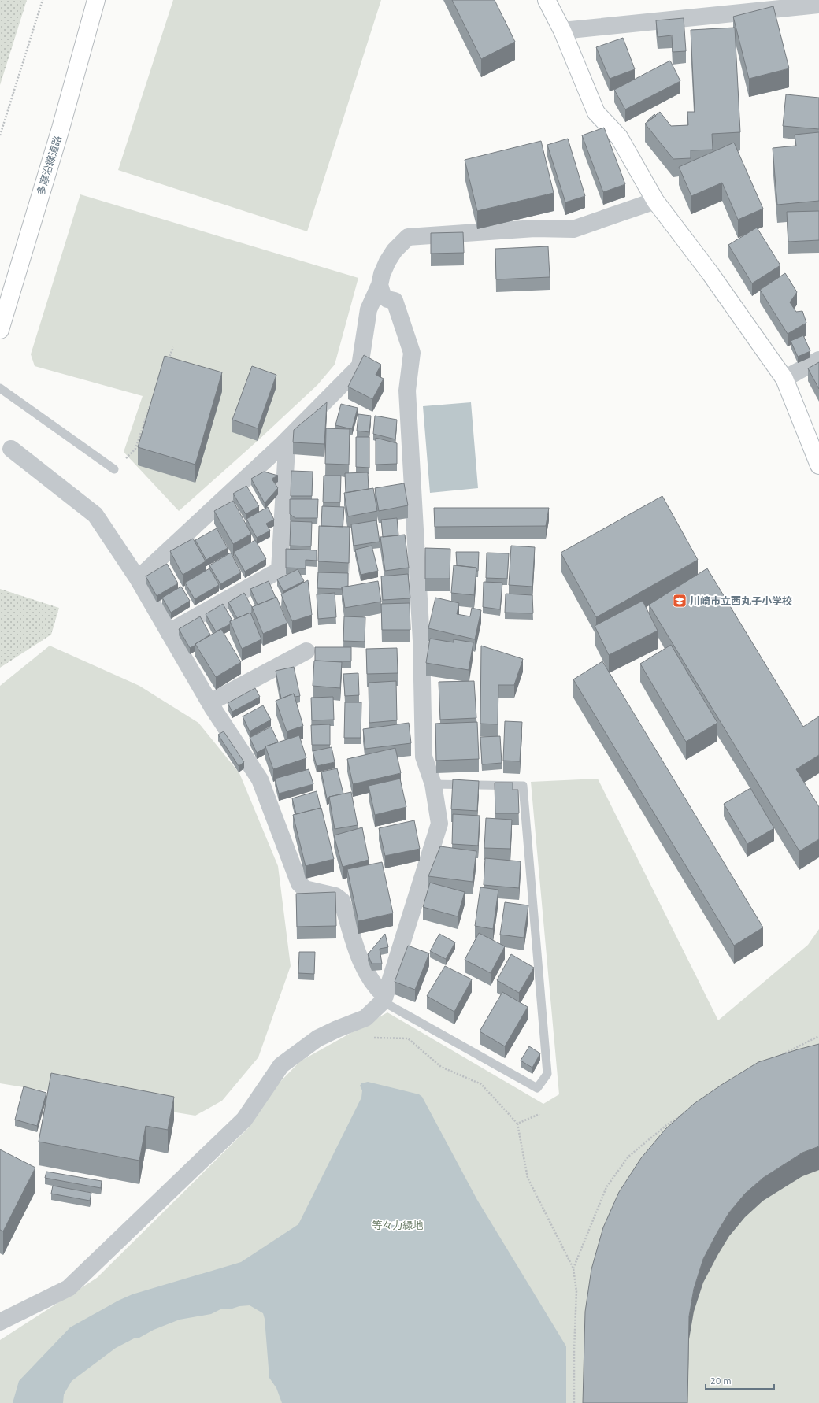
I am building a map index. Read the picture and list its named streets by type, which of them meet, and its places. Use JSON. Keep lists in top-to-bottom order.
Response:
{
  "streets": {
    "street": ["多摩沿線道路"]
  },
  "parks": ["等々力緑地"],
  "places": {
    "school or university": ["川崎市立西丸子小学校"]
  },
  "scale_bar": "20 m"
}
